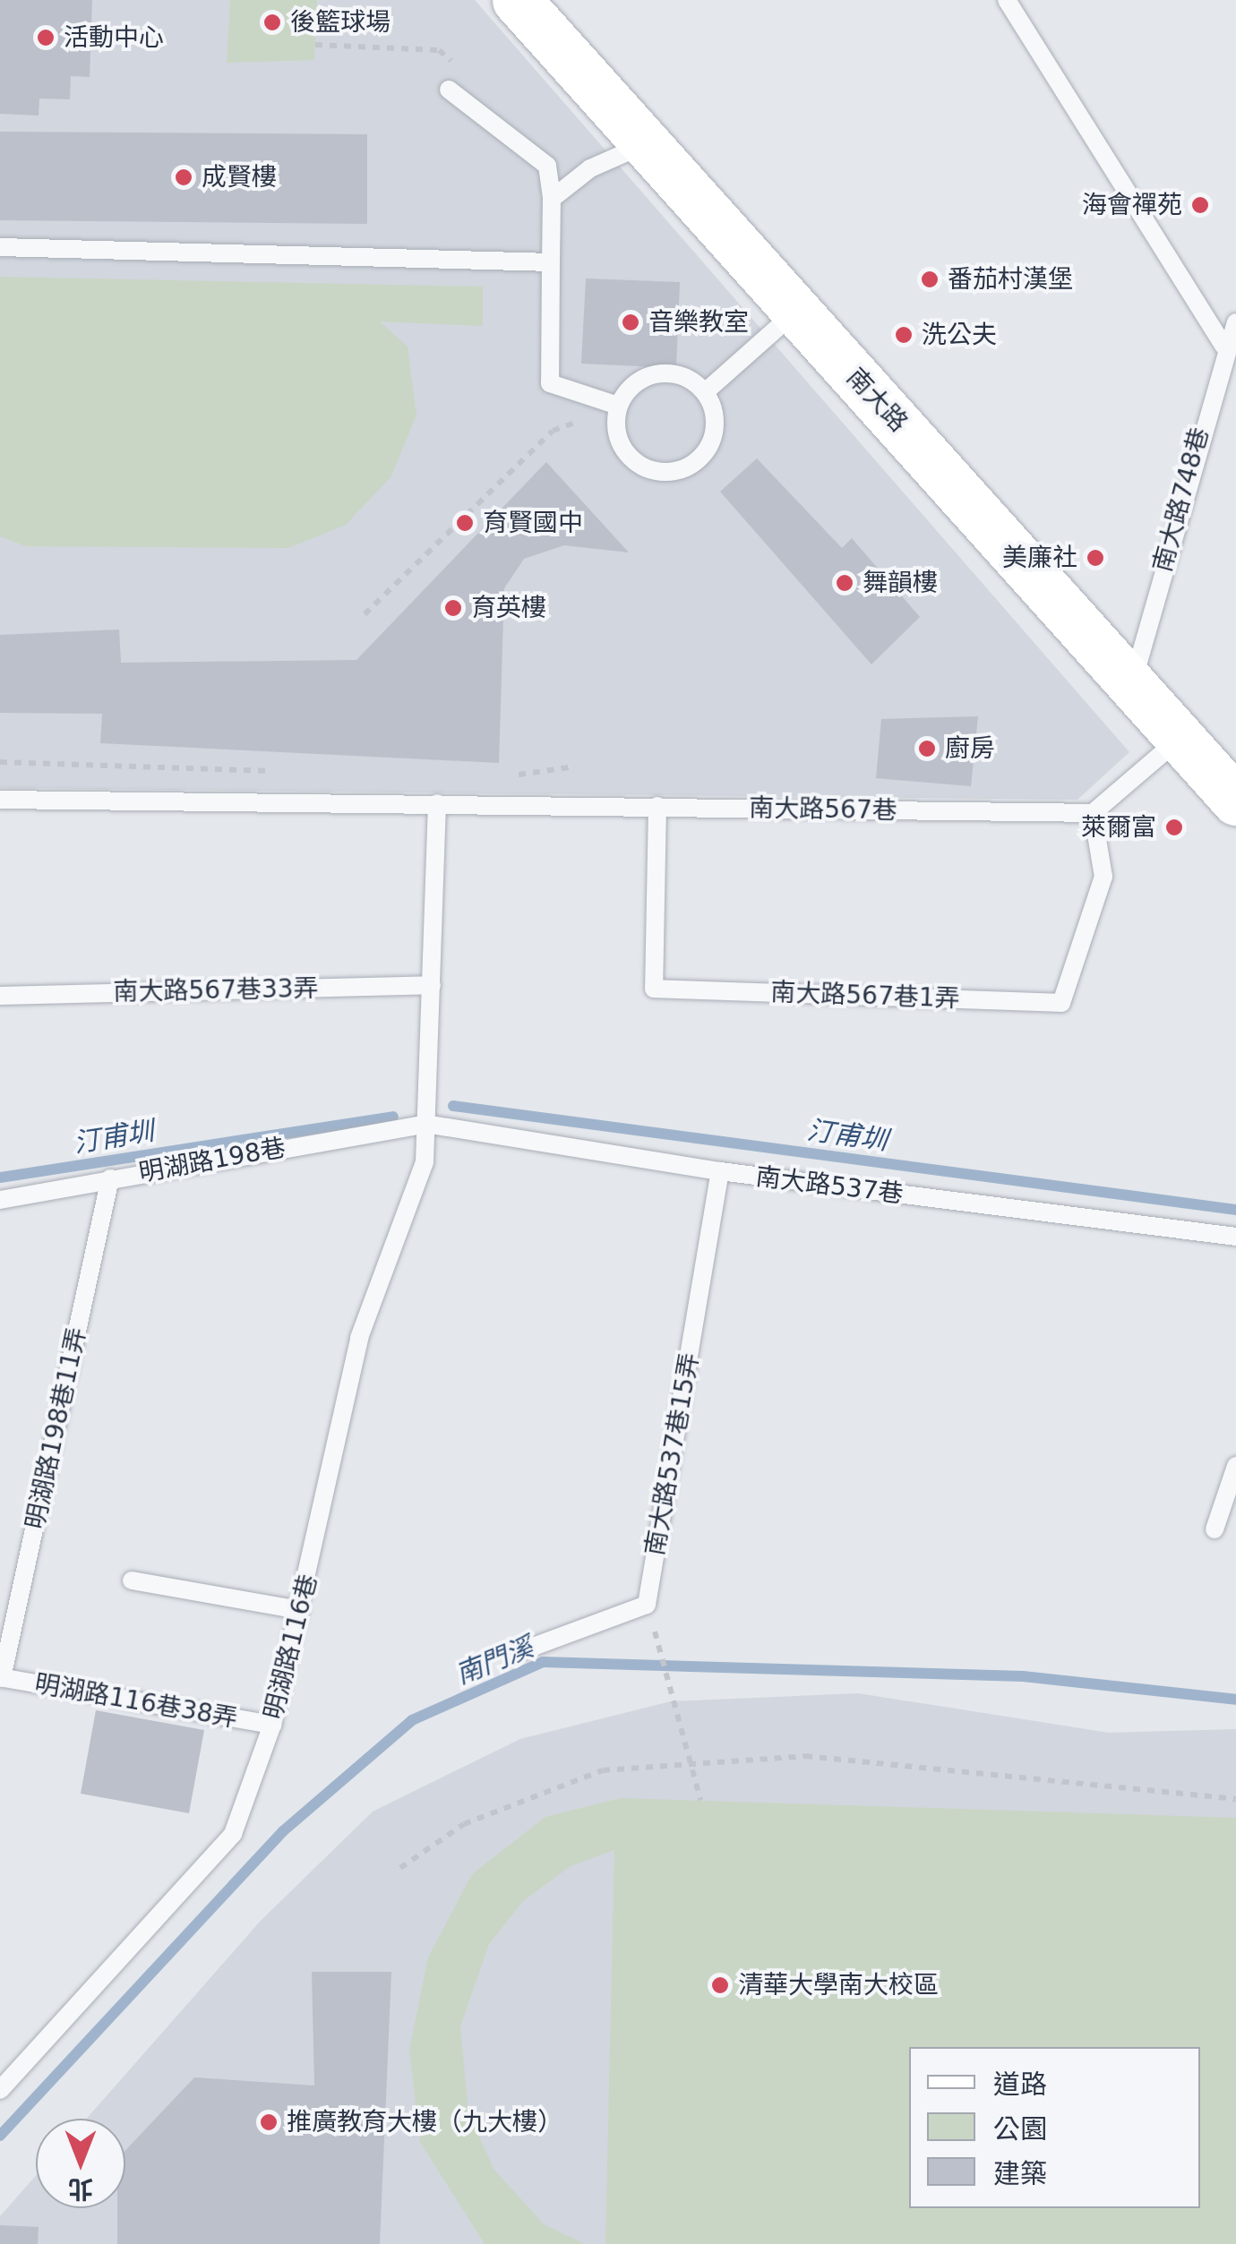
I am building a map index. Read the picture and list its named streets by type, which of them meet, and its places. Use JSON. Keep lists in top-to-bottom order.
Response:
{
  "streets": {
    "main road": ["南大路"],
    "lane": [
      "南大路748巷",
      "南大路567巷",
      "南大路567巷33弄",
      "南大路567巷1弄",
      "明湖路198巷",
      "南大路537巷",
      "明湖路198巷11弄",
      "南大路537巷15弄",
      "明湖路116巷",
      "明湖路116巷38弄"
    ]
  },
  "crossings": [
    ["南大路", "南大路748巷"],
    ["南大路567巷", "南大路567巷1弄"],
    ["明湖路198巷", "南大路537巷"],
    ["明湖路198巷", "明湖路198巷11弄"],
    ["明湖路198巷", "明湖路116巷"],
    ["南大路537巷", "南大路537巷15弄"],
    ["南大路537巷", "明湖路116巷"],
    ["明湖路198巷11弄", "明湖路116巷38弄"],
    ["明湖路116巷", "明湖路116巷38弄"]
  ],
  "water": ["汀甫圳", "南門溪"],
  "places": [
    "後籃球場",
    "活動中心",
    "成賢樓",
    "海會禪苑",
    "番茄村漢堡",
    "音樂教室",
    "洗公夫",
    "育賢國中",
    "美廉社",
    "舞韻樓",
    "育英樓",
    "廚房",
    "萊爾富",
    "清華大學南大校區",
    "推廣教育大樓（九大樓）"
  ],
  "legend": ["道路", "公園", "建築"],
  "north": "bottom"
}
